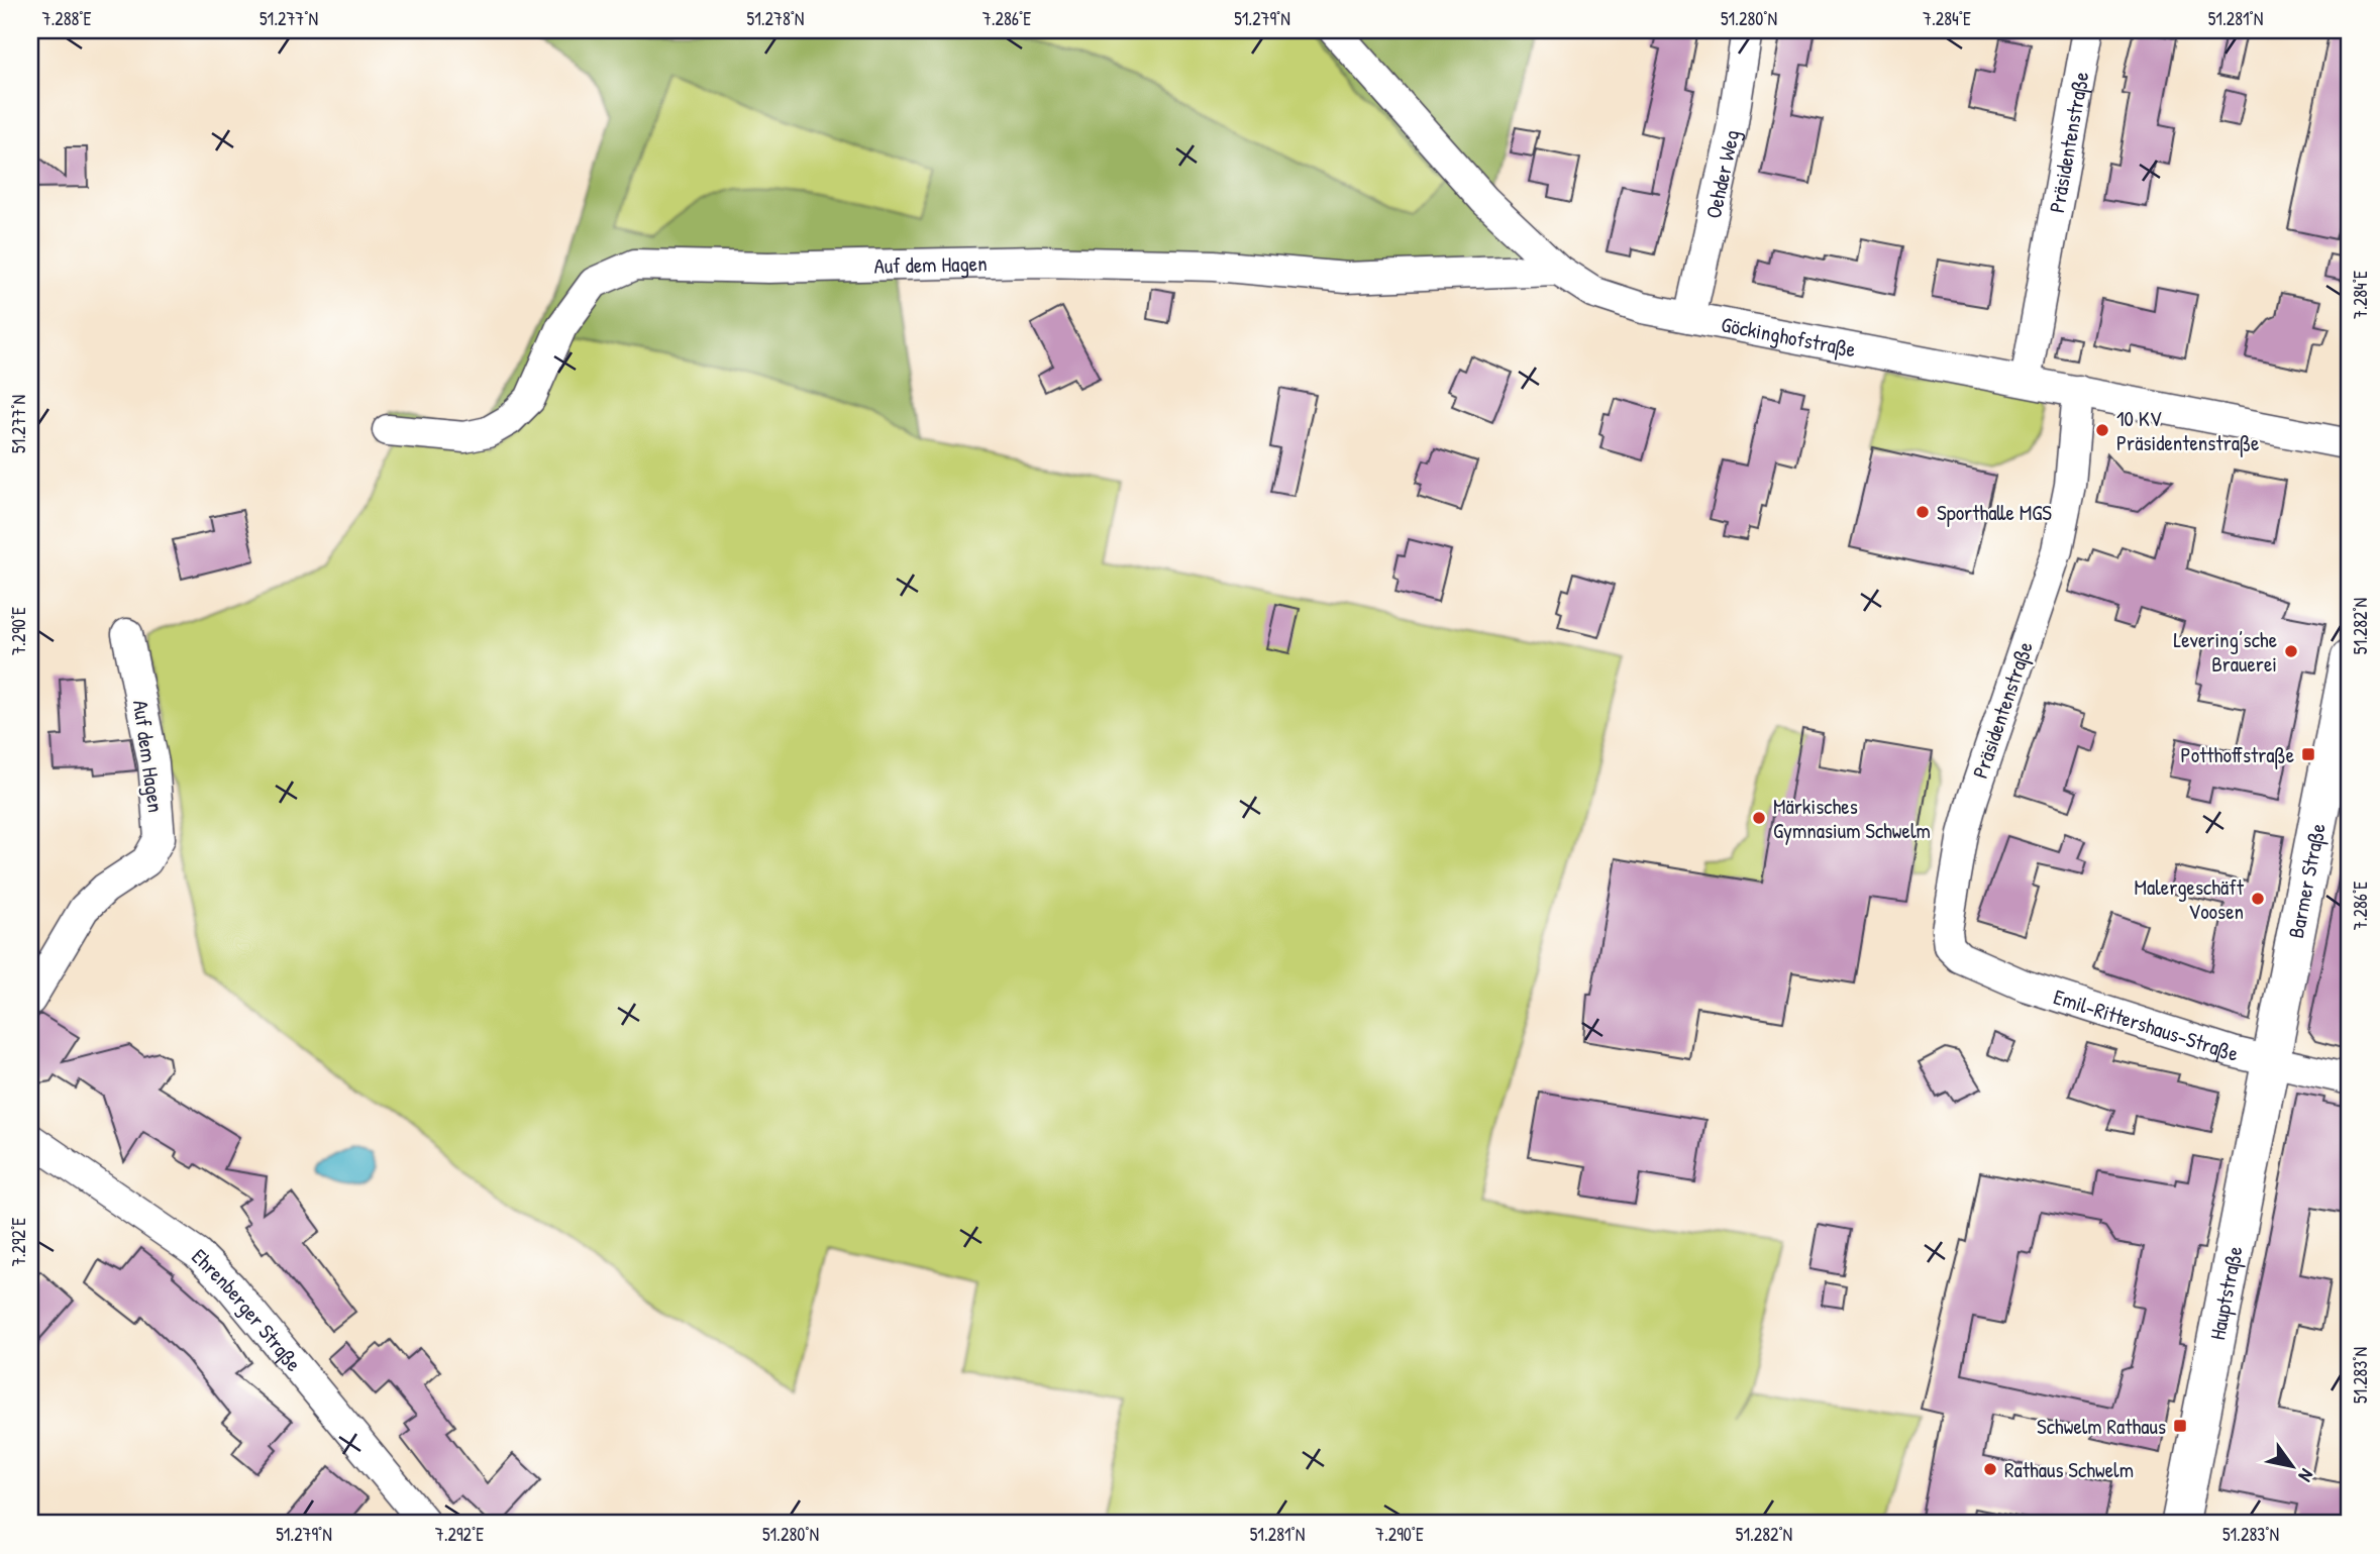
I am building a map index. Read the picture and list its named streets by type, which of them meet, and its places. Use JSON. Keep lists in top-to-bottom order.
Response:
{
  "streets": {
    "street": [
      "Präsidentenstraße",
      "Oehder Weg",
      "Auf dem Hagen",
      "Göckinghofstraße",
      "Barmer Straße",
      "Emil-Rittershaus-Straße",
      "Hauptstraße",
      "Ehrenberger Straße"
    ]
  },
  "crossings": [
    ["Präsidentenstraße", "Göckinghofstraße"],
    ["Präsidentenstraße", "Emil-Rittershaus-Straße"],
    ["Oehder Weg", "Göckinghofstraße"],
    ["Auf dem Hagen", "Göckinghofstraße"],
    ["Barmer Straße", "Emil-Rittershaus-Straße"],
    ["Barmer Straße", "Hauptstraße"],
    ["Emil-Rittershaus-Straße", "Hauptstraße"]
  ],
  "places": {
    "other": [
      "10 KV Präsidentenstraße",
      "Sporthalle MGS",
      "Levering’sche Brauerei",
      "Märkisches Gymnasium Schwelm",
      "Malergeschäft Voosen",
      "Rathaus Schwelm"
    ],
    "transit": ["Potthoffstraße", "Schwelm Rathaus"]
  },
  "north": "bottom right",
  "coordinates": [
    "7.288°E",
    "51.277°N",
    "51.278°N",
    "7.286°E",
    "51.279°N",
    "51.280°N",
    "7.284°E",
    "51.281°N",
    "51.282°N",
    "7.290°E",
    "7.292°E",
    "51.283°N"
  ]
}
